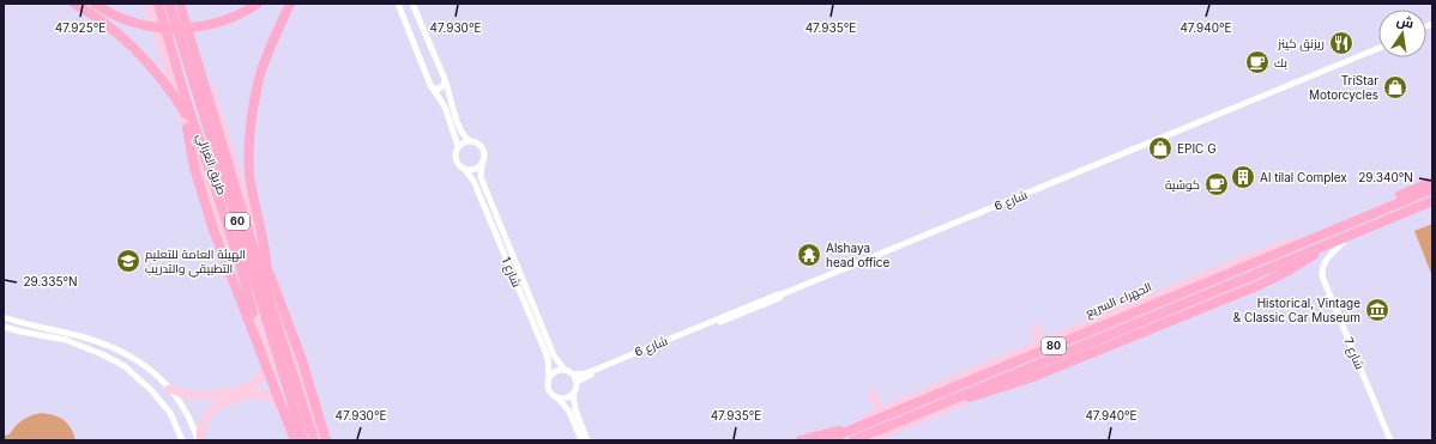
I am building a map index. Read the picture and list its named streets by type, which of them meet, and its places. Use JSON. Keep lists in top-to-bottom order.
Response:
{
  "streets": {
    "highway": [
      "طريق الغزالي",
      "60",
      "الجهراء السريع",
      "80"
    ],
    "street": ["شارع 6", "شارع 1", "شارع 7"]
  },
  "crossings": [
    ["شارع 6", "شارع 1"]
  ],
  "places": {
    "restaurant": ["ريزنق كينز"],
    "cafe": ["بك", "كوشية"],
    "shop": ["TriStar Motorcycles", "EPIC G"],
    "building": ["Al tilal Complex"],
    "temple": ["Alshaya head office"],
    "school or university": ["الهيئة العامة للتعليم التطبيقي والتدريب"],
    "museum": ["Historical, Vintage & Classic Car Museum"]
  },
  "north": "top",
  "coordinates": [
    "47.925°E",
    "47.930°E",
    "47.935°E",
    "47.940°E",
    "29.340°N",
    "29.335°N"
  ]
}
